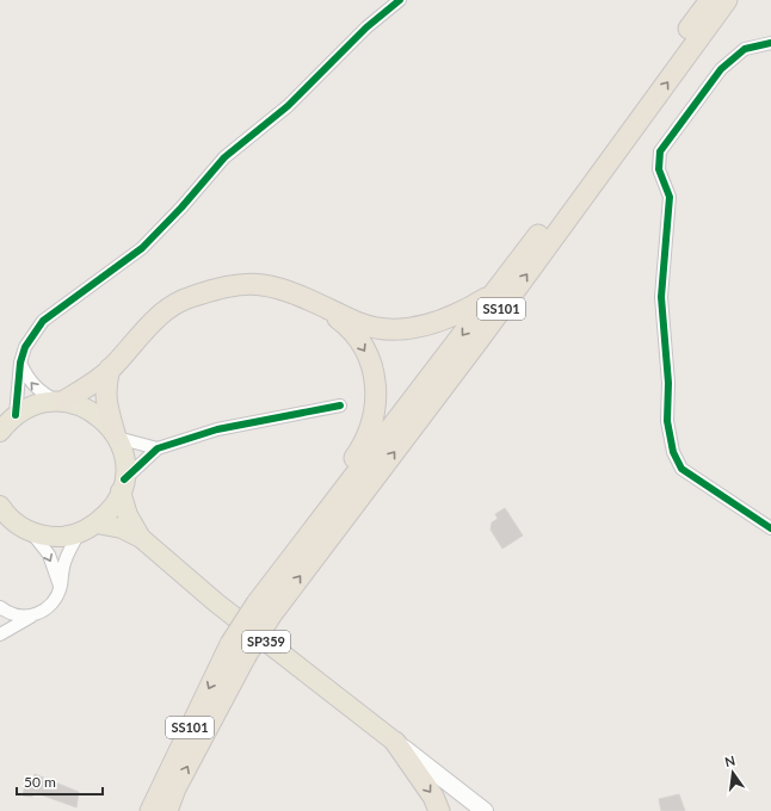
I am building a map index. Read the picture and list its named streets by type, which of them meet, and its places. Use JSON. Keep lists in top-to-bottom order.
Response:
{
  "streets": {
    "highway": ["SS101"],
    "main road": ["SP359"]
  },
  "scale_bar": "50 m",
  "north": "top"
}
